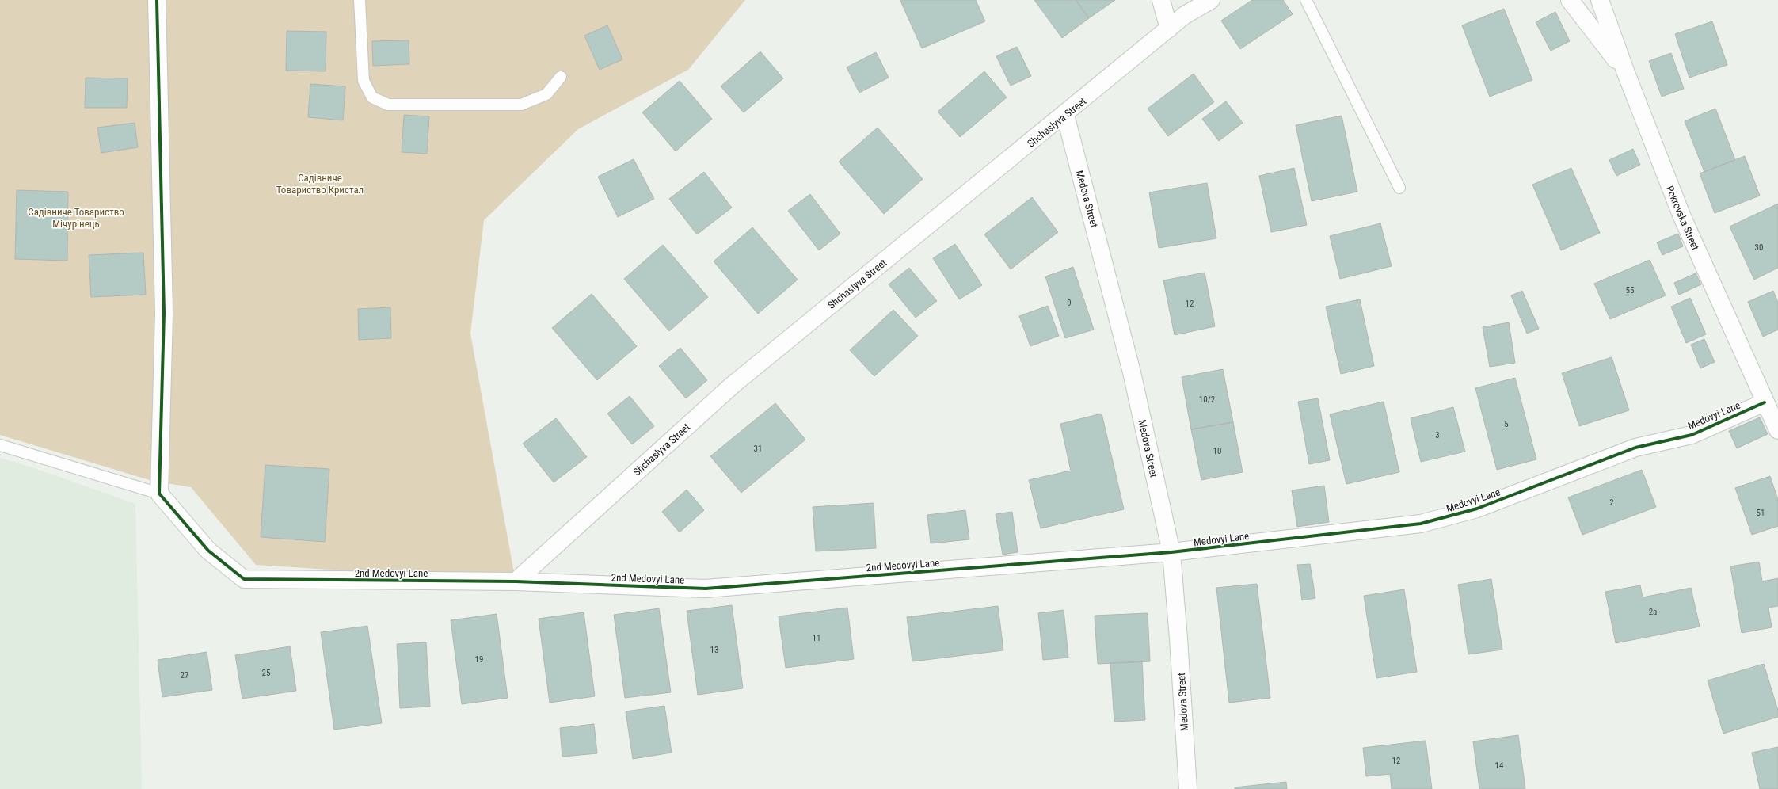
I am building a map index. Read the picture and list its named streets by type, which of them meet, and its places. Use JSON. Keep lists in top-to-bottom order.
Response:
{
  "streets": {
    "street": [
      "Shchaslyva Street",
      "Medova Street",
      "Pokrovska Street",
      "Medovyi Lane",
      "2nd Medovyi Lane"
    ]
  },
  "crossings": [
    ["Shchaslyva Street", "Medova Street"],
    ["Shchaslyva Street", "2nd Medovyi Lane"],
    ["Medova Street", "Medovyi Lane"],
    ["Medova Street", "2nd Medovyi Lane"],
    ["Pokrovska Street", "Medovyi Lane"],
    ["Medovyi Lane", "2nd Medovyi Lane"]
  ],
  "parks": ["Садівниче Товариство Кристал", "Садівниче Товариство Мічурінець"],
  "house_numbers": [
    "30",
    "55",
    "9",
    "12",
    "10/2",
    "5",
    "3",
    "31",
    "10",
    "2",
    "51",
    "2а",
    "11",
    "13",
    "19",
    "25",
    "27",
    "12",
    "14"
  ]
}
